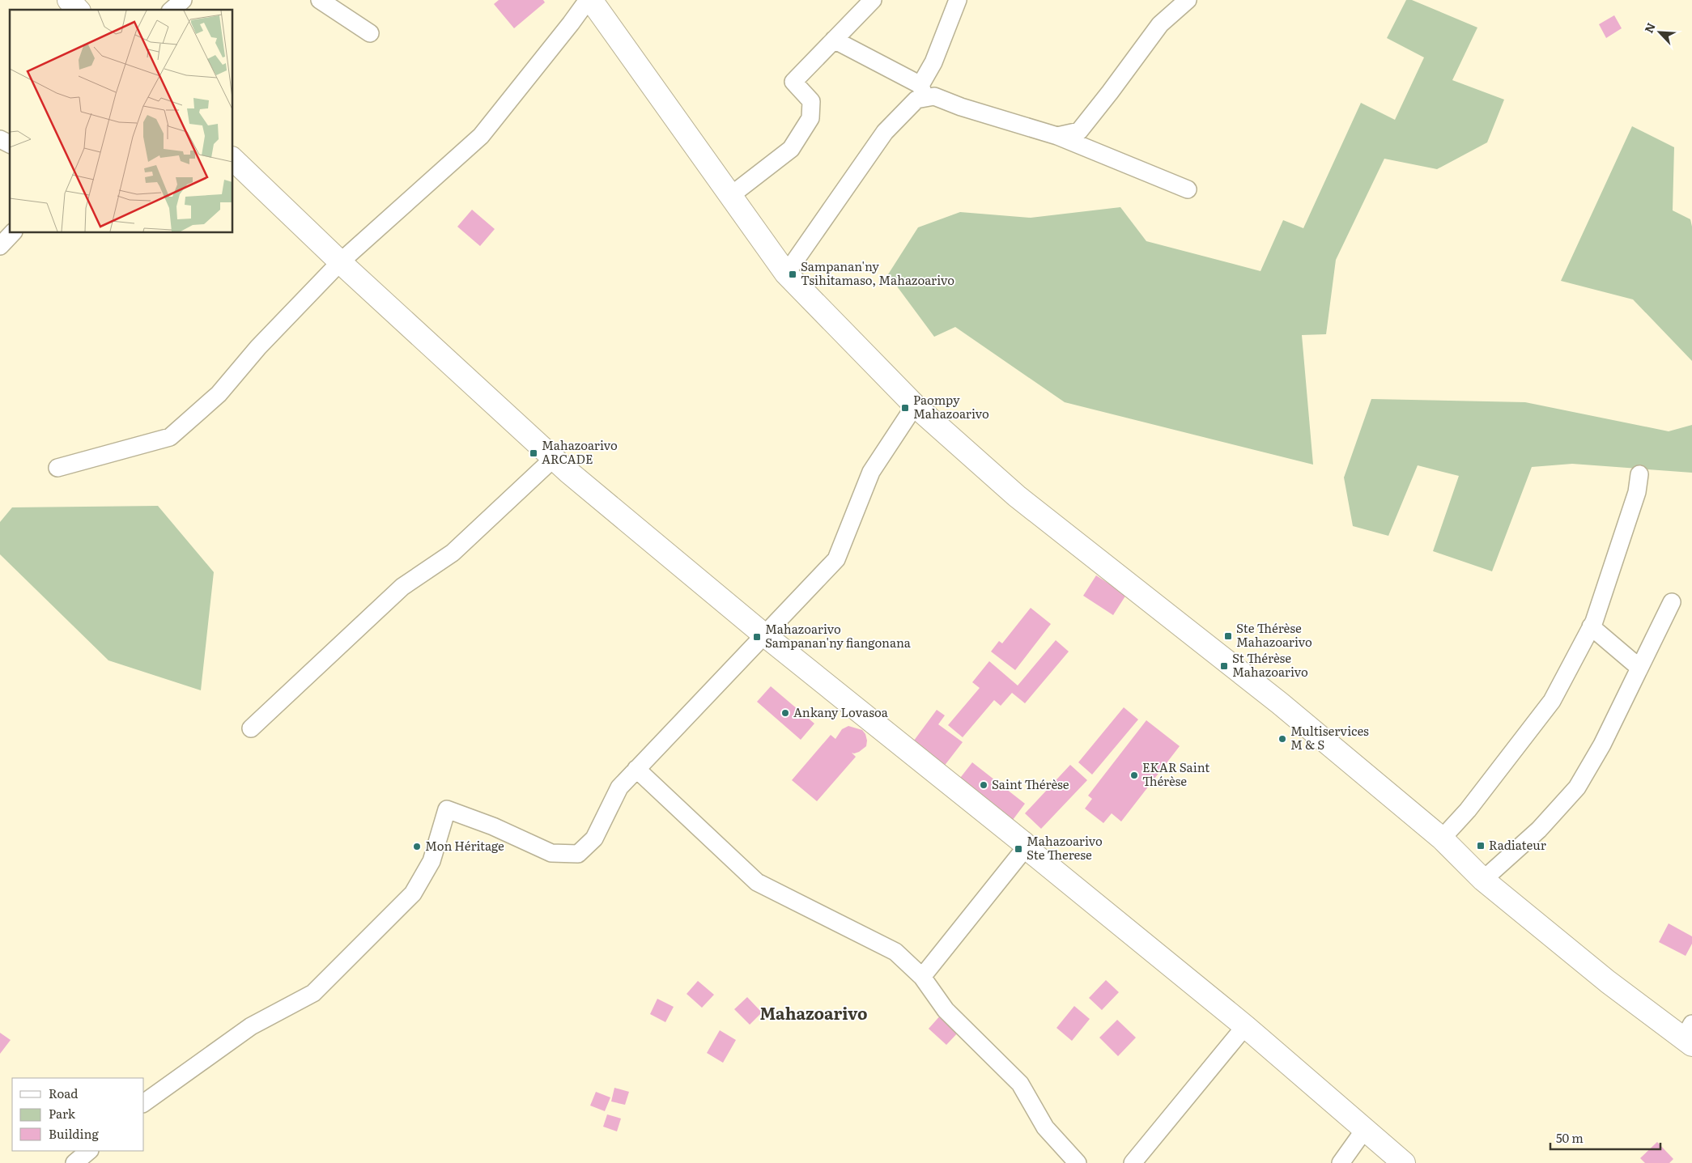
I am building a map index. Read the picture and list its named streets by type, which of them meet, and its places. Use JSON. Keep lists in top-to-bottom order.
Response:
{
  "districts": ["Mahazoarivo"],
  "places": {
    "transit": [
      "Sampanan'ny Tsihitamaso, Mahazoarivo",
      "Paompy Mahazoarivo",
      "Mahazoarivo ARCADE",
      "Ste Thérèse Mahazoarivo",
      "Mahazoarivo Sampanan'ny fiangonana",
      "St Thérèse Mahazoarivo",
      "Radiateur",
      "Mahazoarivo Ste Therese"
    ],
    "other": [
      "Ankany Lovasoa",
      "Multiservices M & S",
      "EKAR Saint Thérèse",
      "Saint Thérèse",
      "Mon Héritage"
    ]
  },
  "legend": ["Road", "Park", "Building"],
  "scale_bar": "50 m",
  "north": "top left"
}
